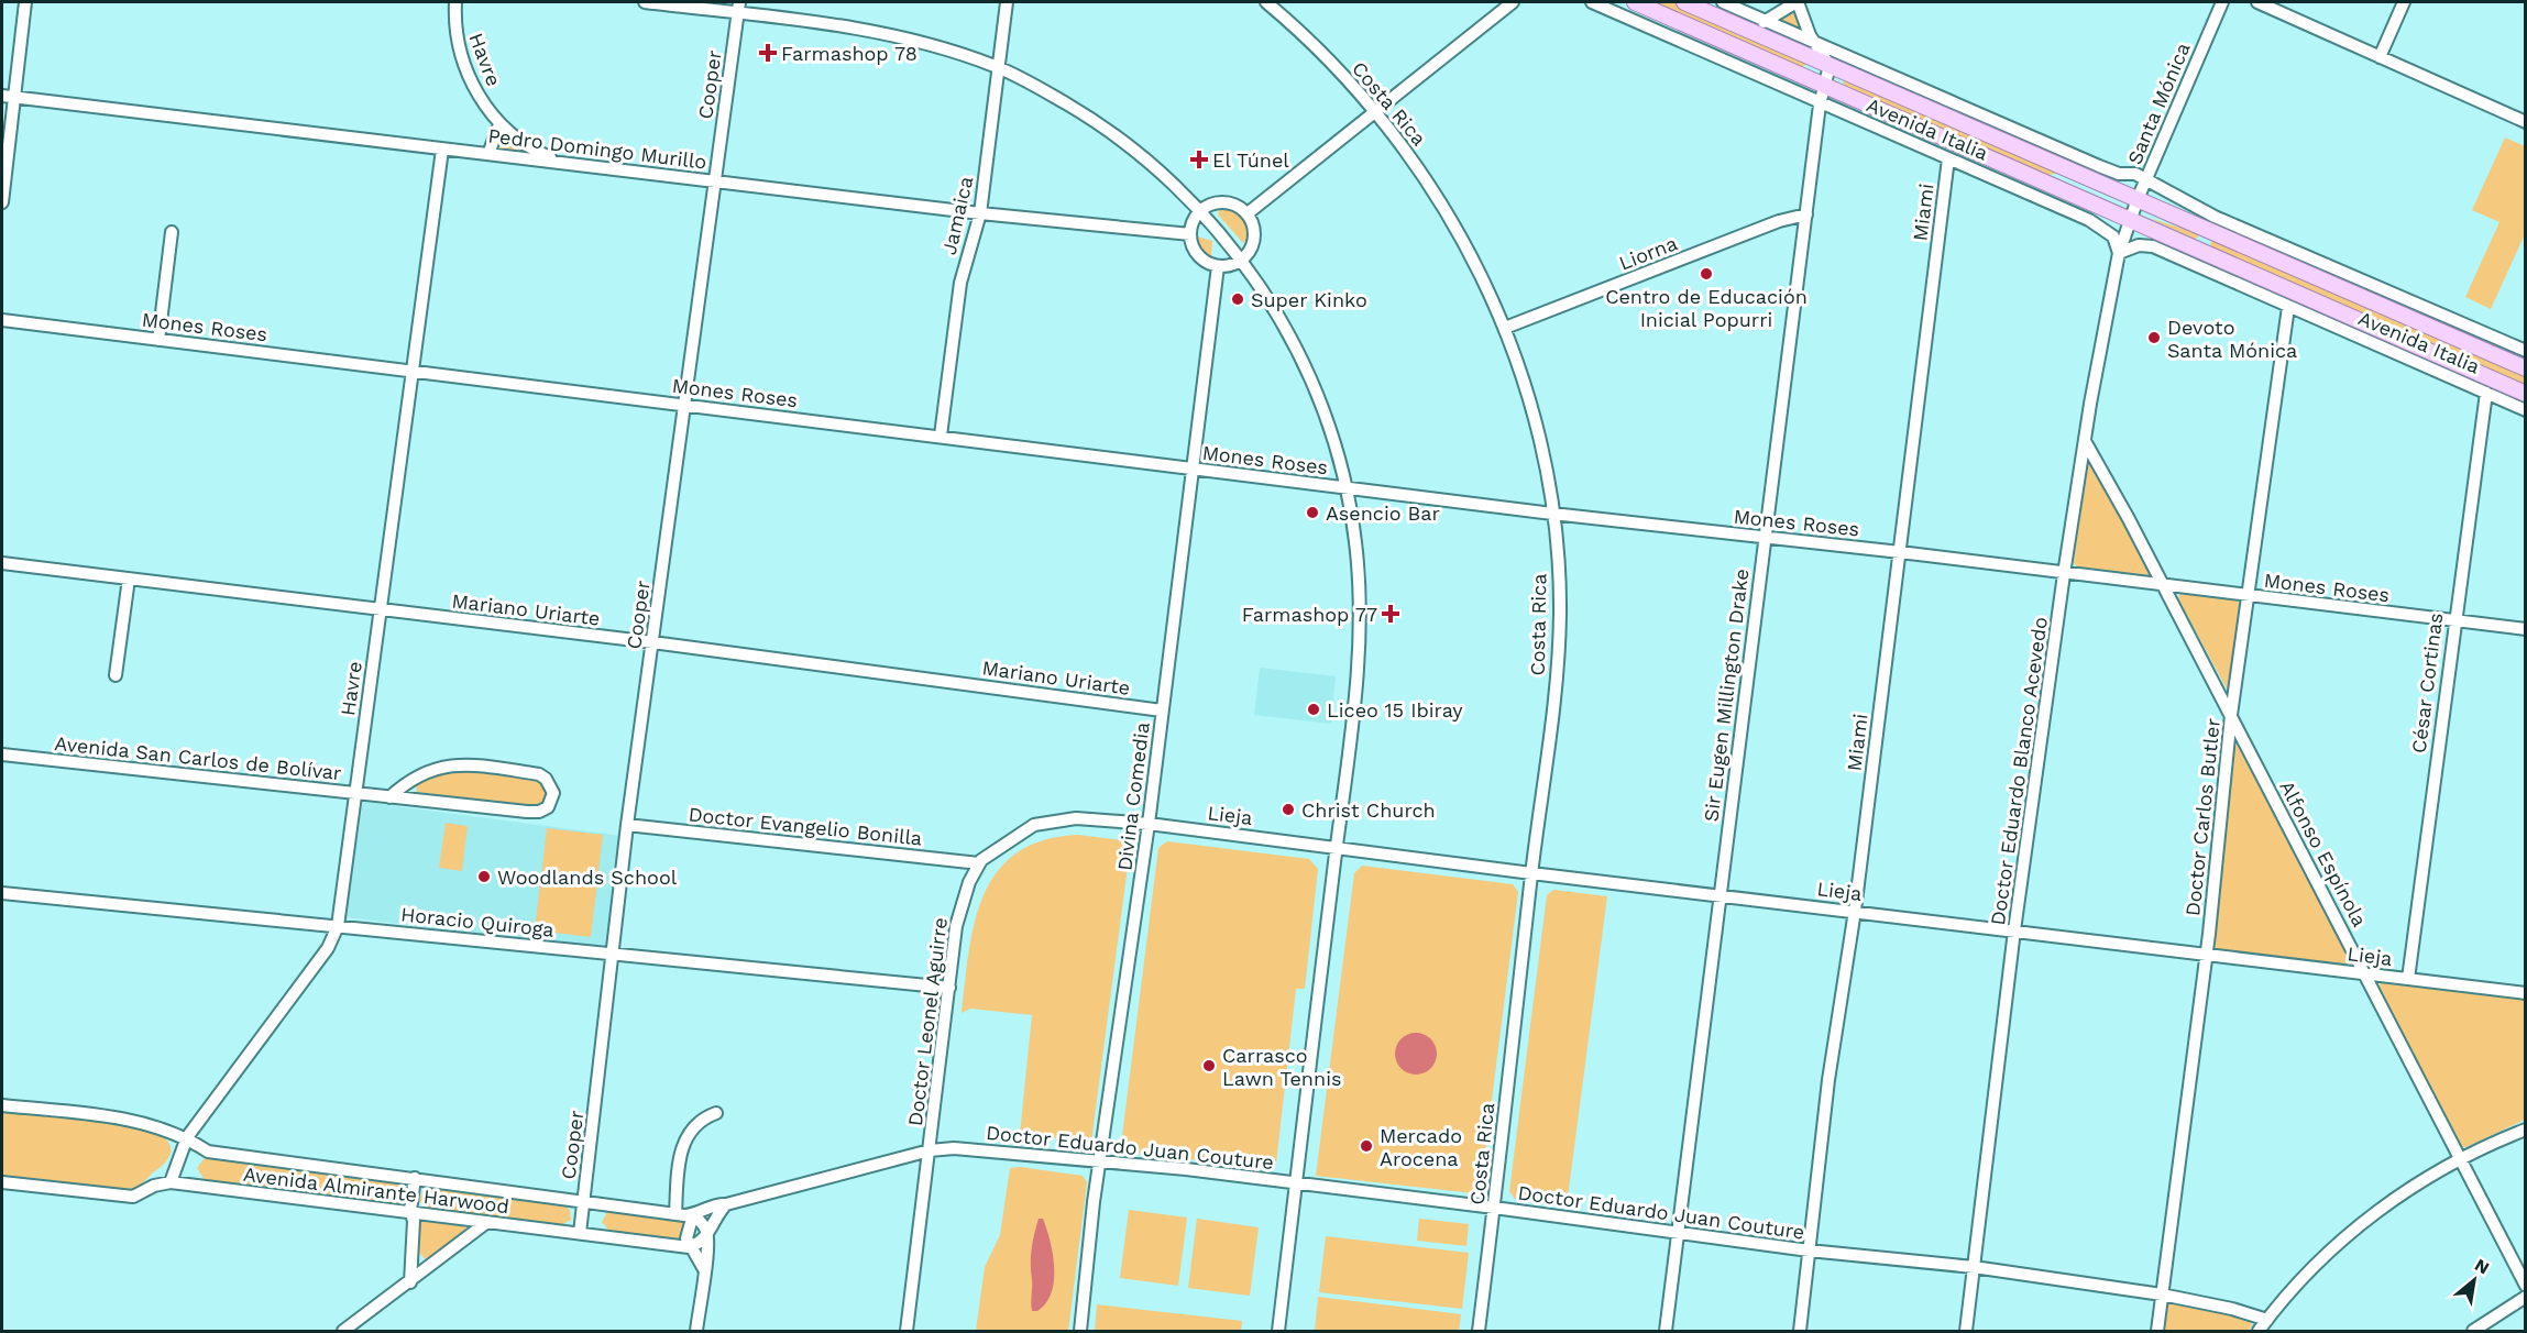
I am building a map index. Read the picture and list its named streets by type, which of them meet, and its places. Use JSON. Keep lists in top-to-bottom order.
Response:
{
  "streets": {
    "main road": ["Avenida Italia"],
    "street": [
      "Havre",
      "Cooper",
      "Costa Rica",
      "Santa Mónica",
      "Pedro Domingo Murillo",
      "Miami",
      "Jamaica",
      "Liorna",
      "Mones Roses",
      "Mariano Uriarte",
      "César Cortinas",
      "Sir Eugen Millington Drake",
      "Avenida San Carlos de Bolívar",
      "Doctor Eduardo Blanco Acevedo",
      "Divina Comedia",
      "Lieja",
      "Doctor Carlos Butler",
      "Doctor Evangelio Bonilla",
      "Alfonso Espínola",
      "Horacio Quiroga",
      "Doctor Leonel Aguirre",
      "Doctor Eduardo Juan Couture",
      "Avenida Almirante Harwood"
    ]
  },
  "crossings": [
    ["Havre", "Pedro Domingo Murillo"],
    ["Havre", "Mones Roses"],
    ["Havre", "Mariano Uriarte"],
    ["Havre", "Avenida San Carlos de Bolívar"],
    ["Havre", "Horacio Quiroga"],
    ["Havre", "Avenida Almirante Harwood"],
    ["Cooper", "Pedro Domingo Murillo"],
    ["Cooper", "Mones Roses"],
    ["Cooper", "Mariano Uriarte"],
    ["Cooper", "Doctor Evangelio Bonilla"],
    ["Cooper", "Horacio Quiroga"],
    ["Cooper", "Avenida Almirante Harwood"],
    ["Costa Rica", "Liorna"],
    ["Costa Rica", "Mones Roses"],
    ["Costa Rica", "Lieja"],
    ["Costa Rica", "Doctor Eduardo Juan Couture"],
    ["Santa Mónica", "Avenida Italia"],
    ["Santa Mónica", "Doctor Eduardo Blanco Acevedo"],
    ["Avenida Italia", "Miami"],
    ["Avenida Italia", "César Cortinas"],
    ["Avenida Italia", "Sir Eugen Millington Drake"],
    ["Avenida Italia", "Doctor Eduardo Blanco Acevedo"],
    ["Avenida Italia", "Doctor Carlos Butler"],
    ["Pedro Domingo Murillo", "Jamaica"],
    ["Miami", "Mones Roses"],
    ["Miami", "Lieja"],
    ["Miami", "Doctor Eduardo Juan Couture"],
    ["Jamaica", "Mones Roses"],
    ["Liorna", "Sir Eugen Millington Drake"],
    ["Mones Roses", "César Cortinas"],
    ["Mones Roses", "Sir Eugen Millington Drake"],
    ["Mones Roses", "Doctor Eduardo Blanco Acevedo"],
    ["Mones Roses", "Divina Comedia"],
    ["Mones Roses", "Doctor Carlos Butler"],
    ["Mones Roses", "Alfonso Espínola"],
    ["Mariano Uriarte", "Divina Comedia"],
    ["César Cortinas", "Lieja"],
    ["Sir Eugen Millington Drake", "Lieja"],
    ["Sir Eugen Millington Drake", "Doctor Eduardo Juan Couture"],
    ["Doctor Eduardo Blanco Acevedo", "Lieja"],
    ["Doctor Eduardo Blanco Acevedo", "Alfonso Espínola"],
    ["Doctor Eduardo Blanco Acevedo", "Doctor Eduardo Juan Couture"],
    ["Divina Comedia", "Lieja"],
    ["Divina Comedia", "Doctor Leonel Aguirre"],
    ["Divina Comedia", "Doctor Eduardo Juan Couture"],
    ["Lieja", "Doctor Carlos Butler"],
    ["Lieja", "Alfonso Espínola"],
    ["Lieja", "Doctor Leonel Aguirre"],
    ["Doctor Carlos Butler", "Alfonso Espínola"],
    ["Doctor Carlos Butler", "Doctor Eduardo Juan Couture"],
    ["Doctor Evangelio Bonilla", "Doctor Leonel Aguirre"],
    ["Horacio Quiroga", "Doctor Leonel Aguirre"],
    ["Doctor Leonel Aguirre", "Doctor Eduardo Juan Couture"],
    ["Doctor Leonel Aguirre", "Avenida Almirante Harwood"],
    ["Doctor Eduardo Juan Couture", "Avenida Almirante Harwood"]
  ],
  "places": {
    "health": ["Farmashop 78", "El Túnel", "Farmashop 77"],
    "other": [
      "Centro de Educación Inicial Popurri",
      "Super Kinko",
      "Devoto Santa Mónica",
      "Asencio Bar",
      "Liceo 15 Ibiray",
      "Christ Church",
      "Woodlands School",
      "Carrasco Lawn Tennis",
      "Mercado Arocena"
    ]
  },
  "north": "top right"
}
